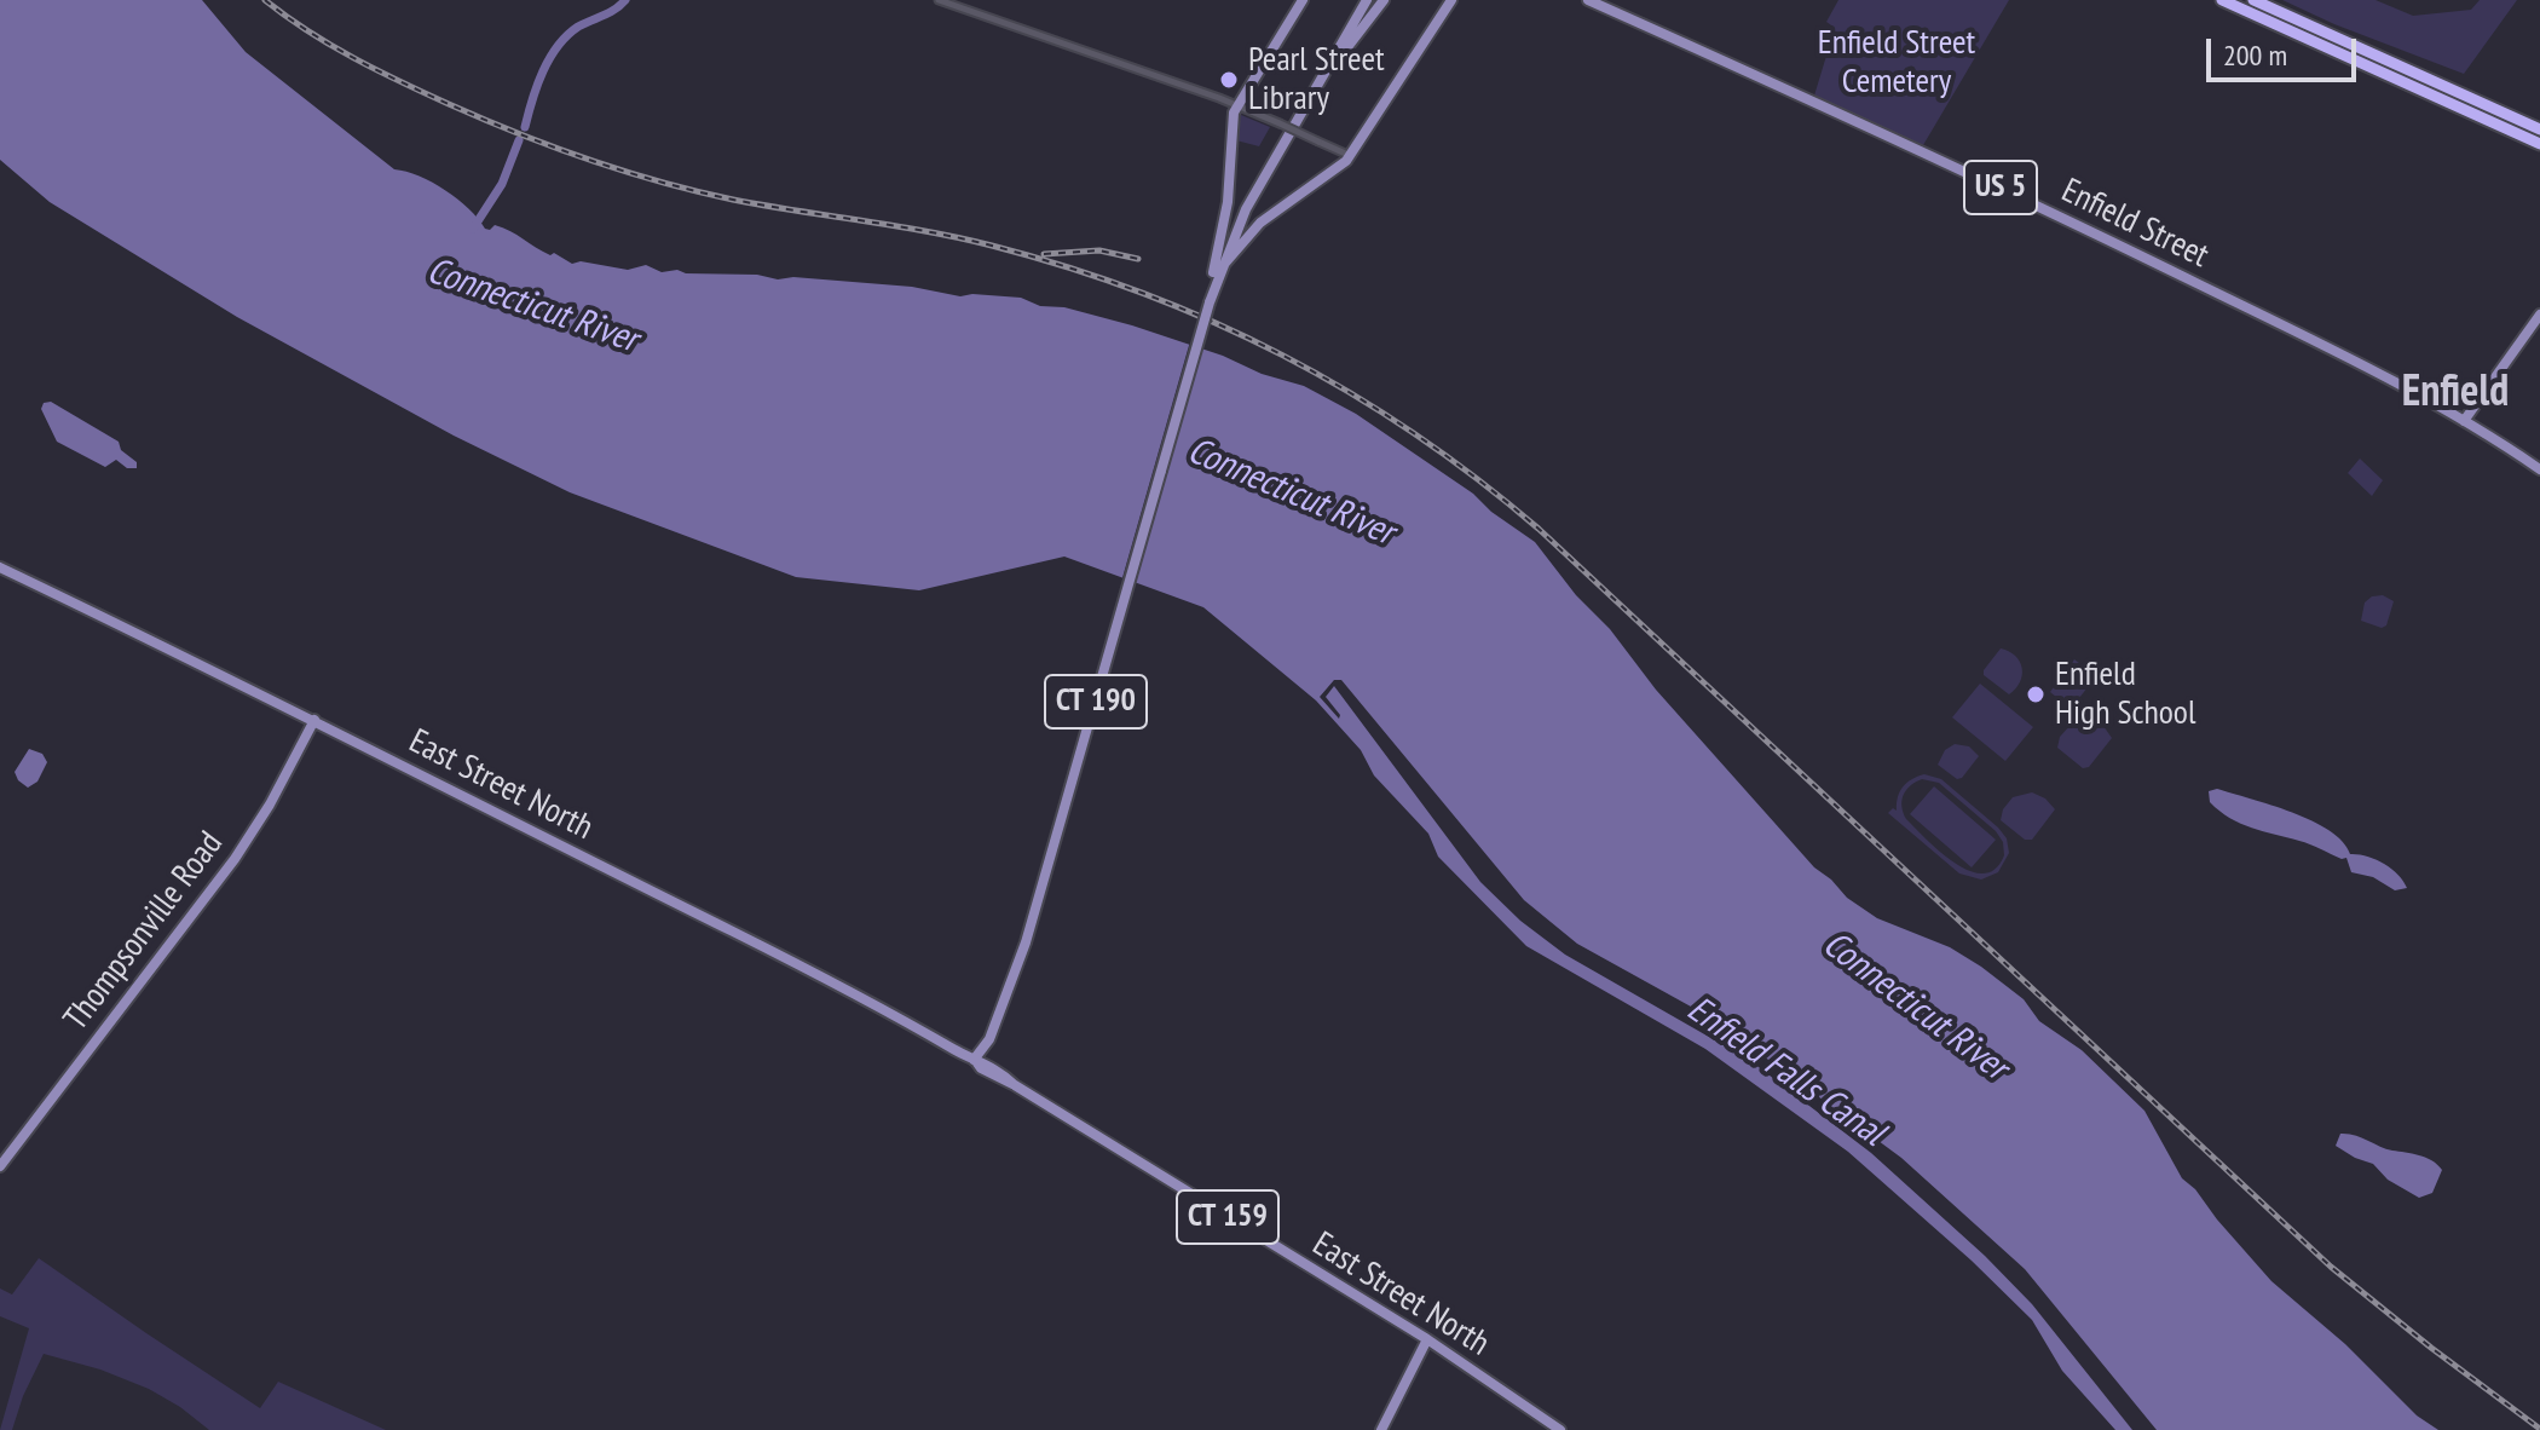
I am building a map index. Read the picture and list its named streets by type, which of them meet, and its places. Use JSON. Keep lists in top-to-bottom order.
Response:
{
  "streets": {
    "main road": [
      "US 5",
      "Enfield Street",
      "CT 190",
      "East Street North",
      "Thompsonville Road",
      "CT 159"
    ]
  },
  "crossings": [
    ["CT 190", "East Street North"],
    ["East Street North", "Thompsonville Road"]
  ],
  "districts": ["Enfield"],
  "water": ["Connecticut River", "Enfield Falls Canal"],
  "parks": ["Enfield Street Cemetery"],
  "places": ["Pearl Street Library", "Enfield High School"],
  "scale_bar": "200 m"
}
